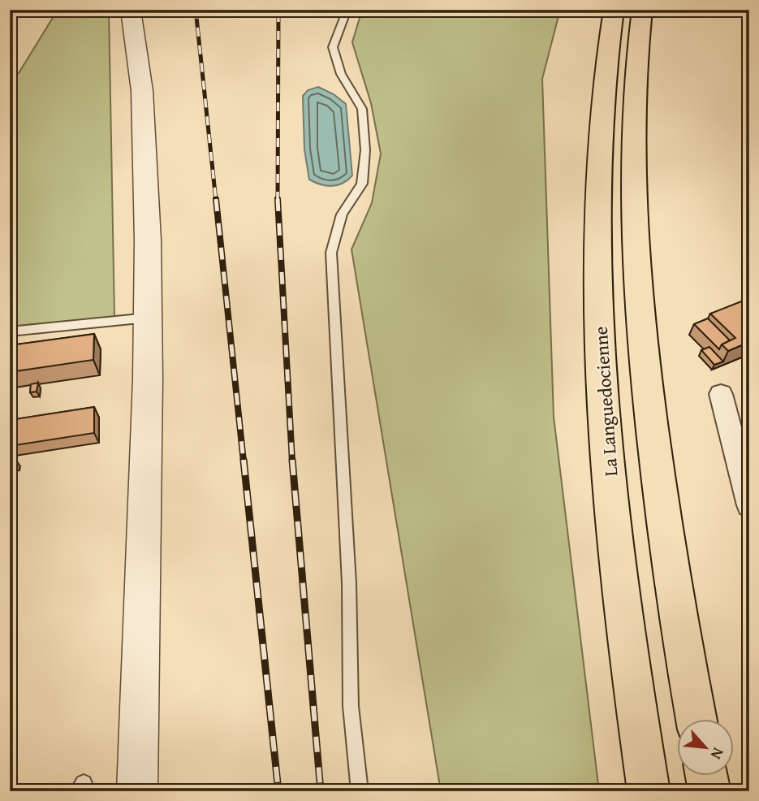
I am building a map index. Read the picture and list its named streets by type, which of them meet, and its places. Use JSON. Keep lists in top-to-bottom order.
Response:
{
  "streets": {
    "highway": ["La Languedocienne"]
  },
  "north": "bottom right"
}
